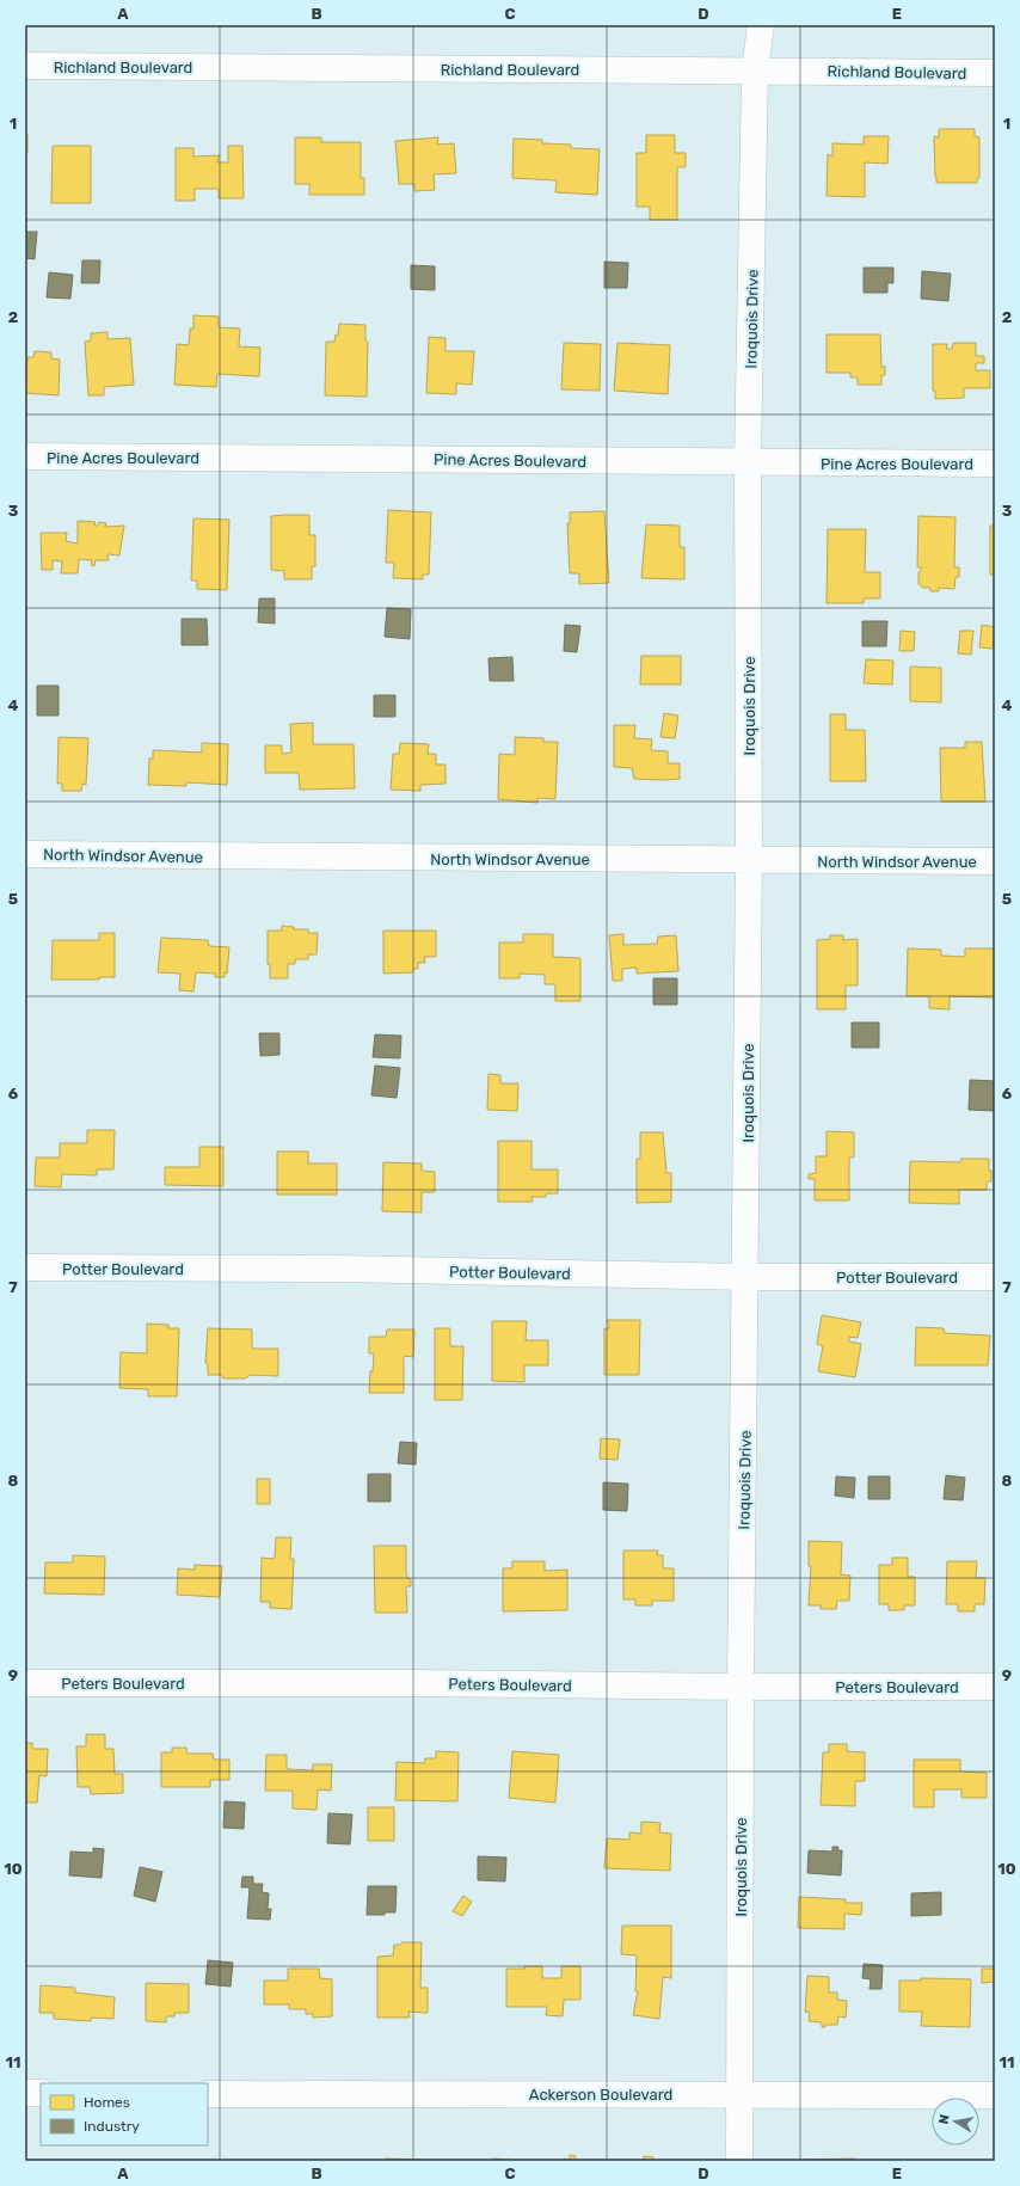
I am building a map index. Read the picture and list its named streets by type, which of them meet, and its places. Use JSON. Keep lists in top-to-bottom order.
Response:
{
  "streets": {
    "street": [
      "Richland Boulevard",
      "Iroquois Drive",
      "Pine Acres Boulevard",
      "North Windsor Avenue",
      "Potter Boulevard",
      "Peters Boulevard",
      "Ackerson Boulevard"
    ]
  },
  "crossings": [
    ["Richland Boulevard", "Iroquois Drive"],
    ["Iroquois Drive", "Pine Acres Boulevard"],
    ["Iroquois Drive", "North Windsor Avenue"],
    ["Iroquois Drive", "Potter Boulevard"],
    ["Iroquois Drive", "Peters Boulevard"],
    ["Iroquois Drive", "Ackerson Boulevard"]
  ],
  "legend": ["Homes", "Industry"],
  "north": "left",
  "grid": {
    "columns": [
      "A",
      "B",
      "C",
      "D",
      "E"
    ],
    "rows": [
      "1",
      "2",
      "3",
      "4",
      "5",
      "6",
      "7",
      "8",
      "9",
      "10",
      "11"
    ]
  }
}
